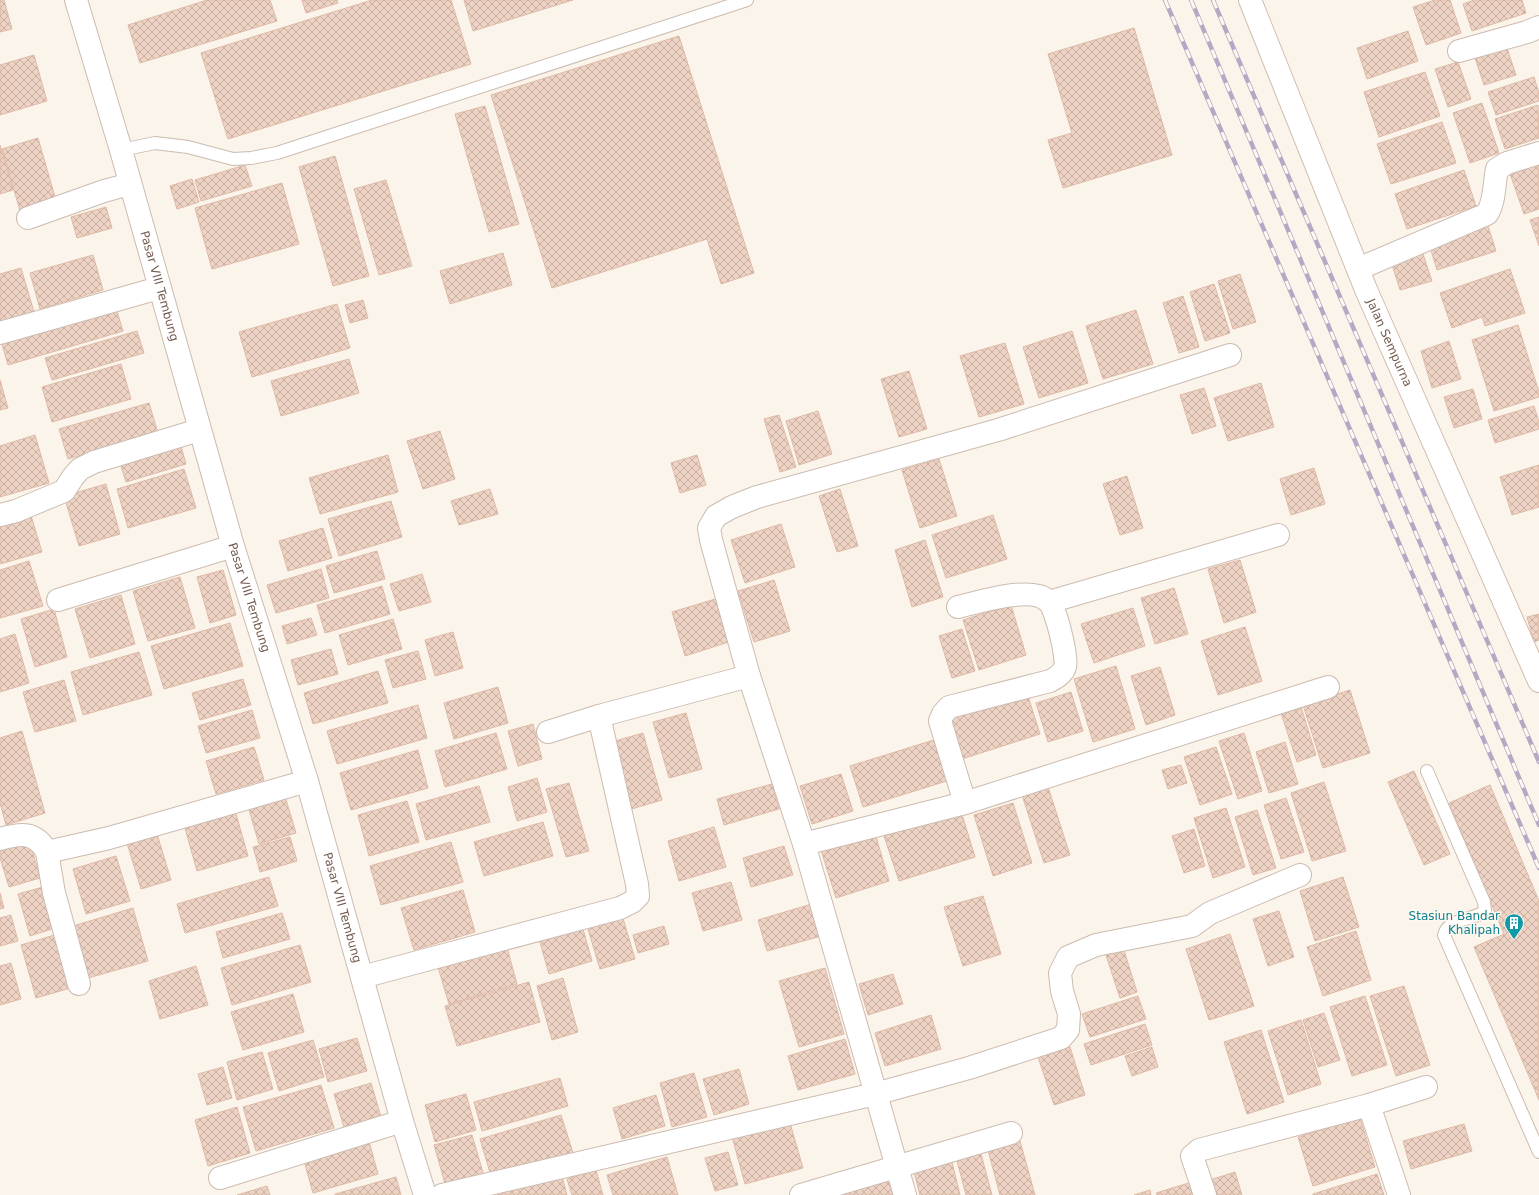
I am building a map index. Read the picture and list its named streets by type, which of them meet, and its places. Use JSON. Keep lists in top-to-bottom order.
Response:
{
  "streets": {
    "street": ["Pasar VIII Tembung", "Jalan Sempurna"]
  },
  "places": {
    "building": ["Stasiun Bandar Khalipah"]
  }
}
